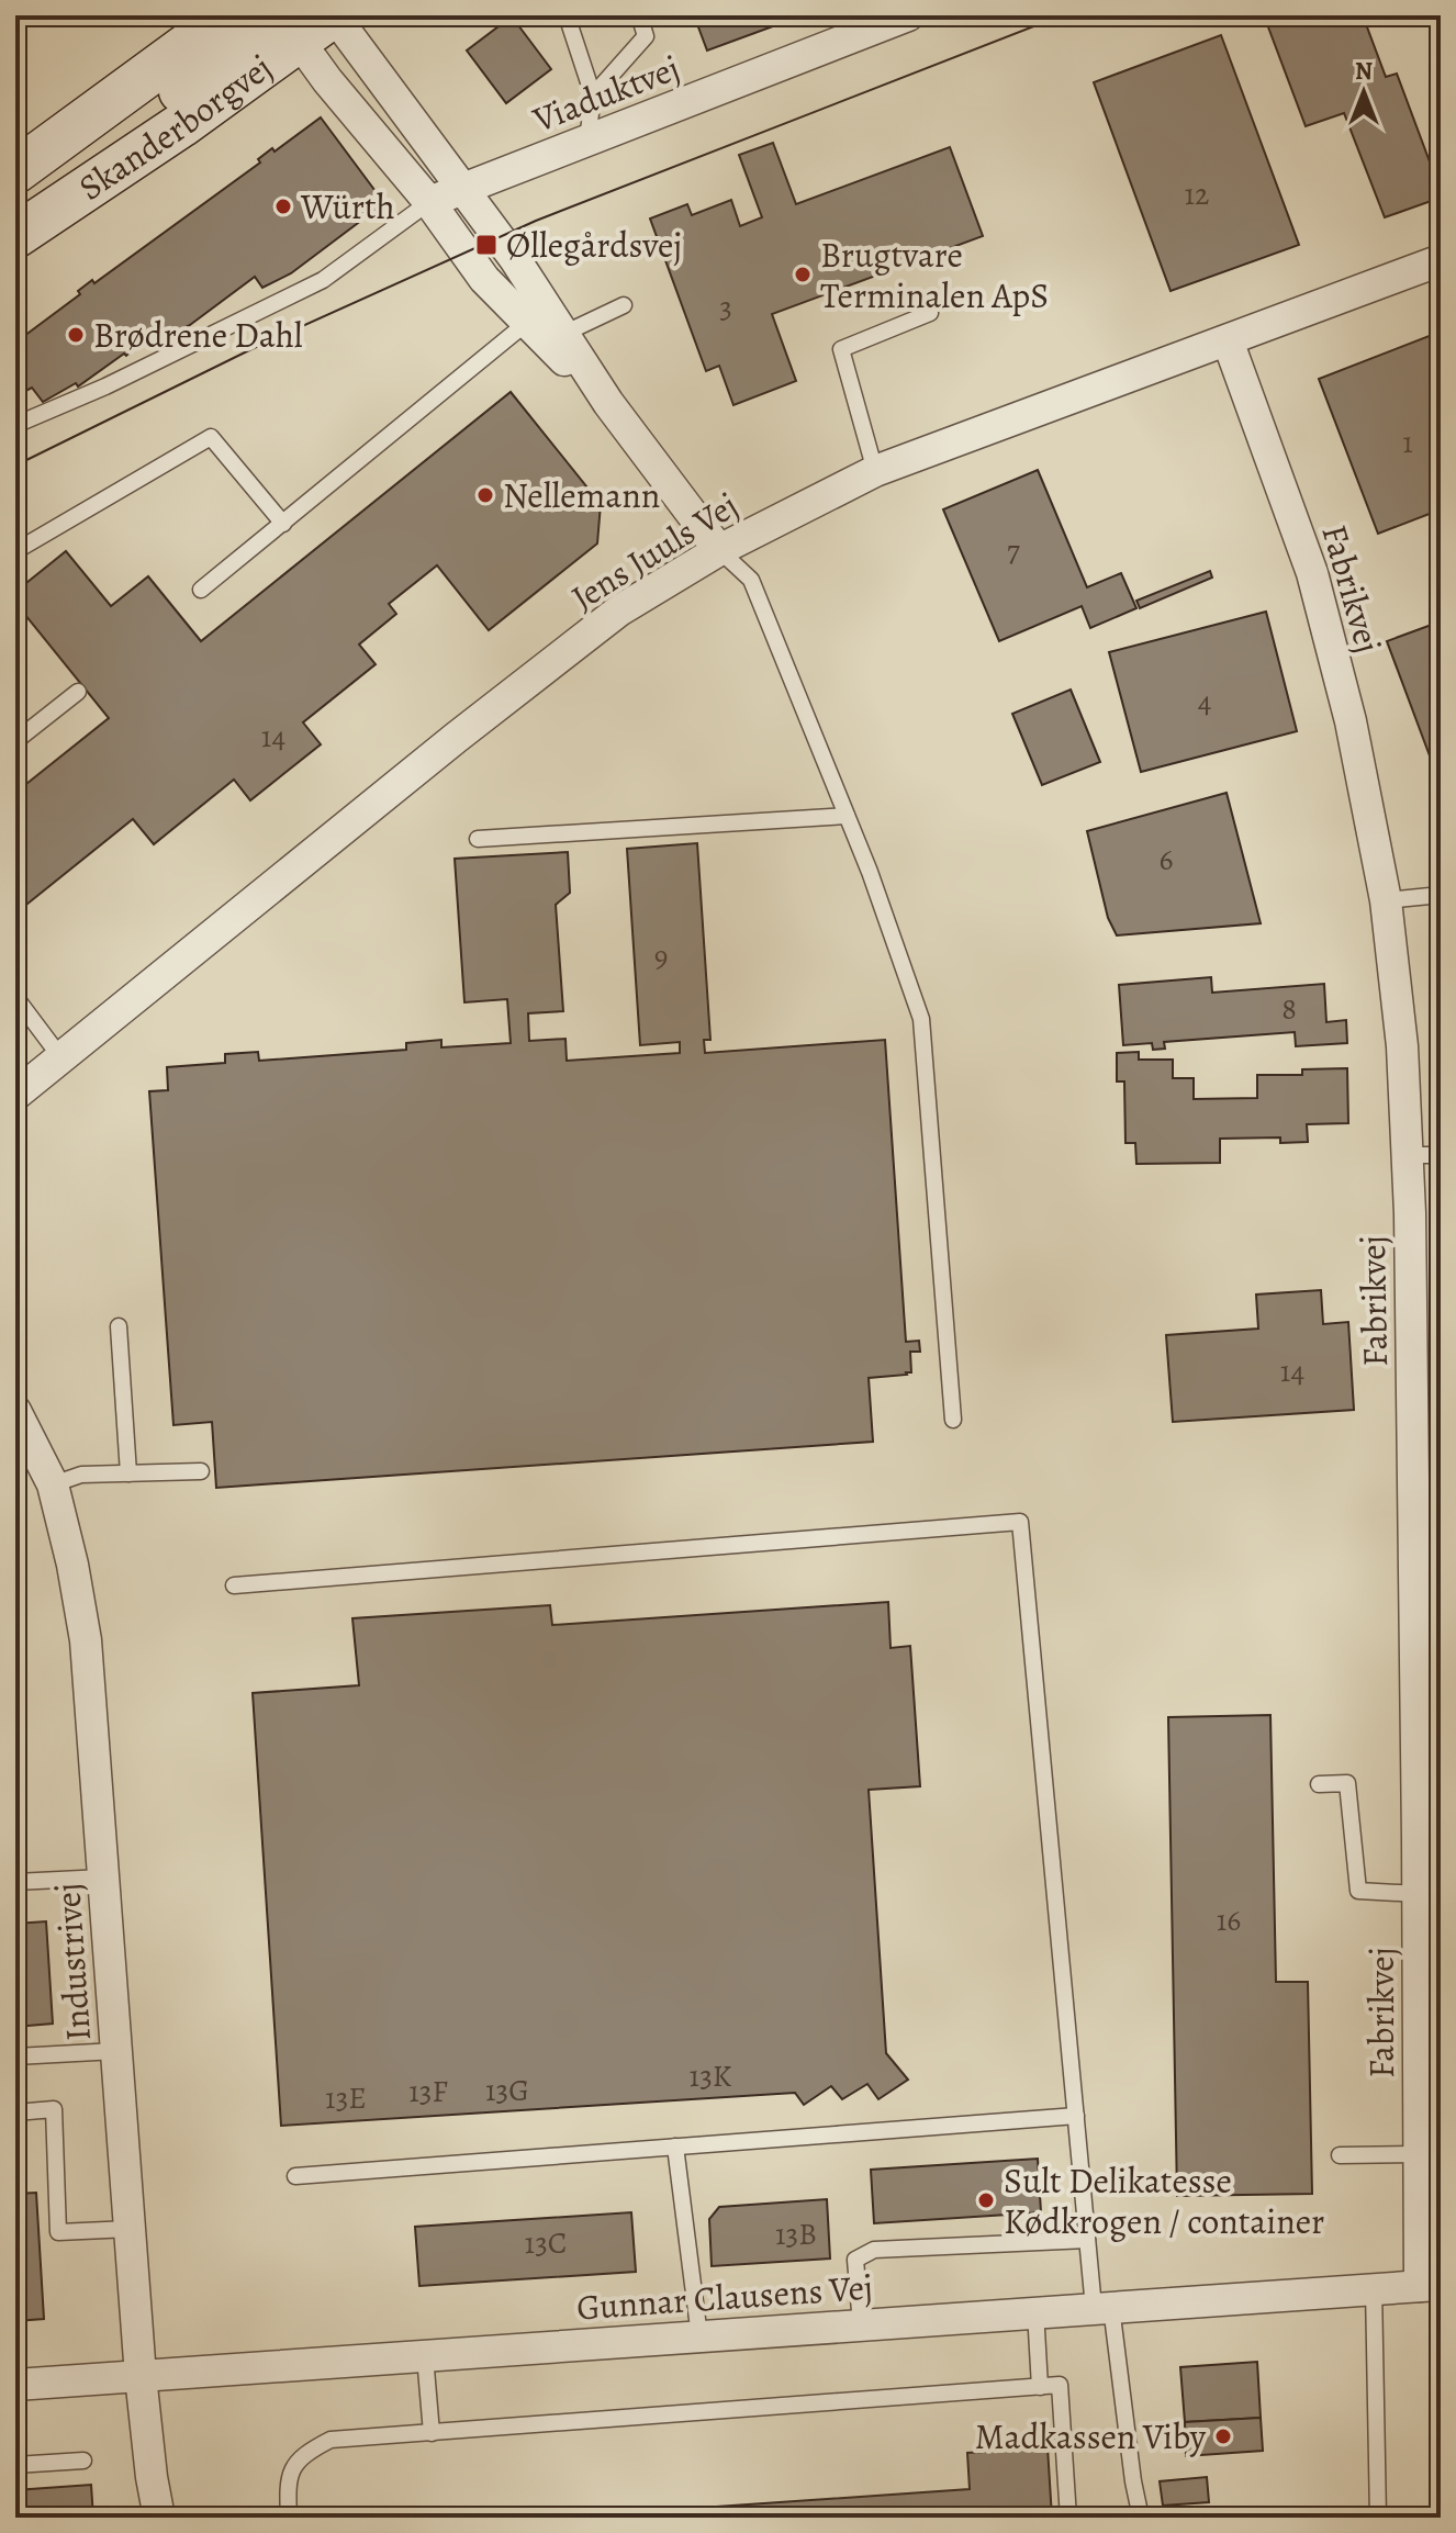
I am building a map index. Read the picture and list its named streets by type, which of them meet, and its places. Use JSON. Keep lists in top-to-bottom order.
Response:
{
  "streets": {
    "main road": ["Skanderborgvej"],
    "street": [
      "Viaduktvej",
      "Jens Juuls Vej",
      "Fabrikvej",
      "Industrivej",
      "Gunnar Clausens Vej"
    ]
  },
  "crossings": [
    ["Jens Juuls Vej", "Fabrikvej"],
    ["Fabrikvej", "Gunnar Clausens Vej"],
    ["Industrivej", "Gunnar Clausens Vej"]
  ],
  "places": {
    "other": [
      "Würth",
      "Brugtvare Terminalen ApS",
      "Brødrene Dahl",
      "Nellemann",
      "Sult Delikatesse Kødkrogen / container",
      "Madkassen Viby"
    ],
    "transit": ["Øllegårdsvej"]
  },
  "house_numbers": [
    "12",
    "3",
    "1",
    "7",
    "4",
    "14",
    "6",
    "9",
    "8",
    "14",
    "16",
    "13K",
    "13G",
    "13F",
    "13E",
    "13B",
    "13C"
  ],
  "north": "top"
}
